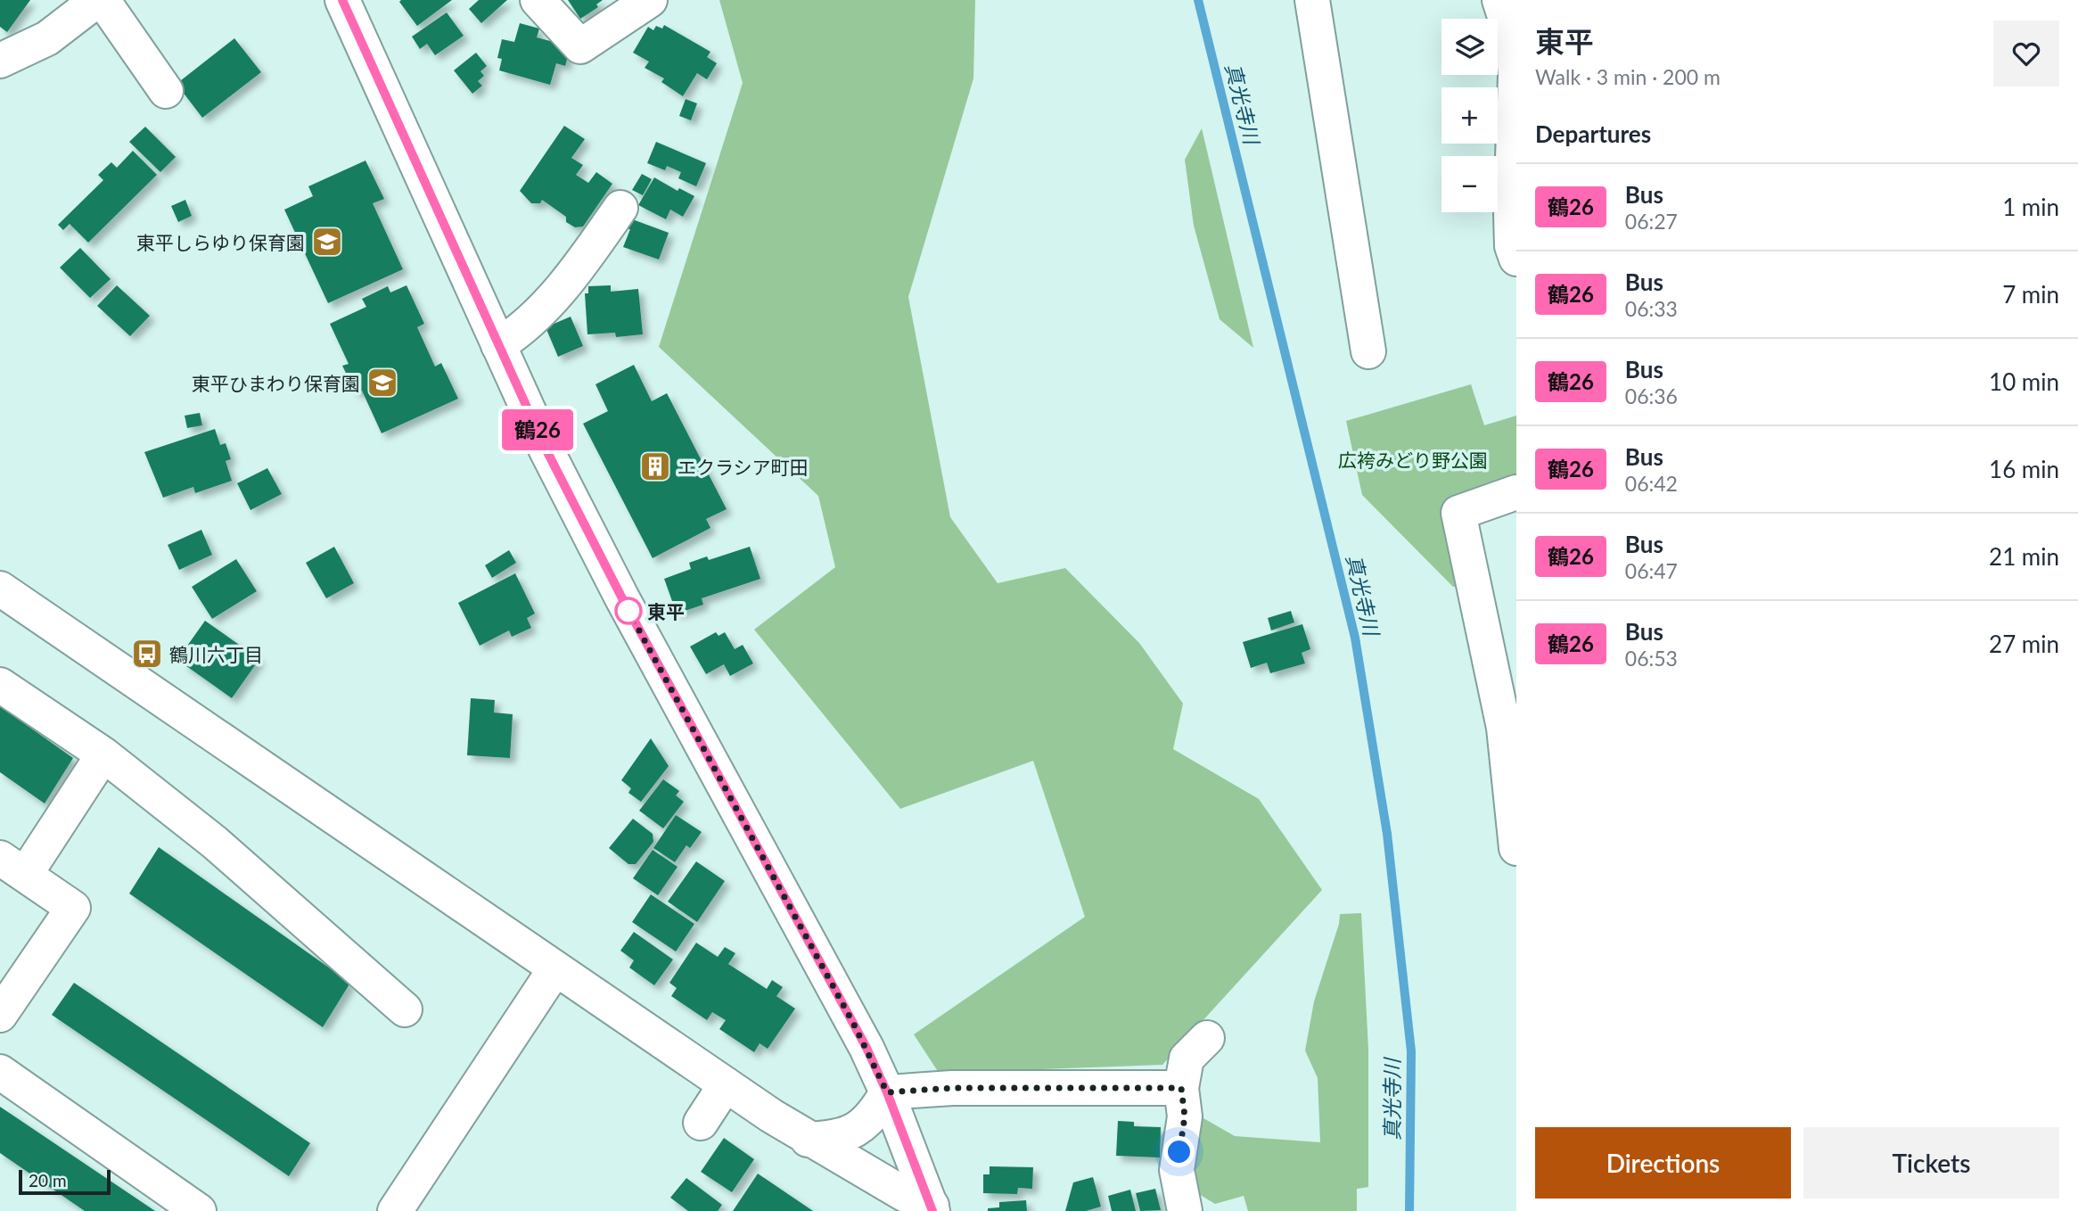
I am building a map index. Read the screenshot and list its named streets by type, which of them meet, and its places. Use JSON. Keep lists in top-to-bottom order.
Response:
{
  "water": ["真光寺川"],
  "parks": ["広袴みどり野公園"],
  "places": {
    "school or university": ["東平しらゆり保育園", "東平ひまわり保育園"],
    "building": ["エクラシア町田"],
    "other": ["東平"],
    "bus stop": ["鶴川六丁目"]
  },
  "lines": ["bus line 鶴26"],
  "scale_bar": "20 m",
  "page": {
    "on_map": "鶴26",
    "heading": [
      ["東平", "Walk · 3 min · 200 m"],
      "Departures"
    ],
    "map_buttons": ["+", "−"],
    "list": [
      {
        "mark": "鶴26",
        "name": "Bus",
        "note": "06:27",
        "value": "1 min"
      },
      {
        "mark": "鶴26",
        "name": "Bus",
        "note": "06:33",
        "value": "7 min"
      },
      {
        "mark": "鶴26",
        "name": "Bus",
        "note": "06:36",
        "value": "10 min"
      },
      {
        "mark": "鶴26",
        "name": "Bus",
        "note": "06:42",
        "value": "16 min"
      },
      {
        "mark": "鶴26",
        "name": "Bus",
        "note": "06:47",
        "value": "21 min"
      },
      {
        "mark": "鶴26",
        "name": "Bus",
        "note": "06:53",
        "value": "27 min"
      }
    ],
    "buttons": ["Directions", "Tickets"],
    "scale": "20 m"
  }
}
